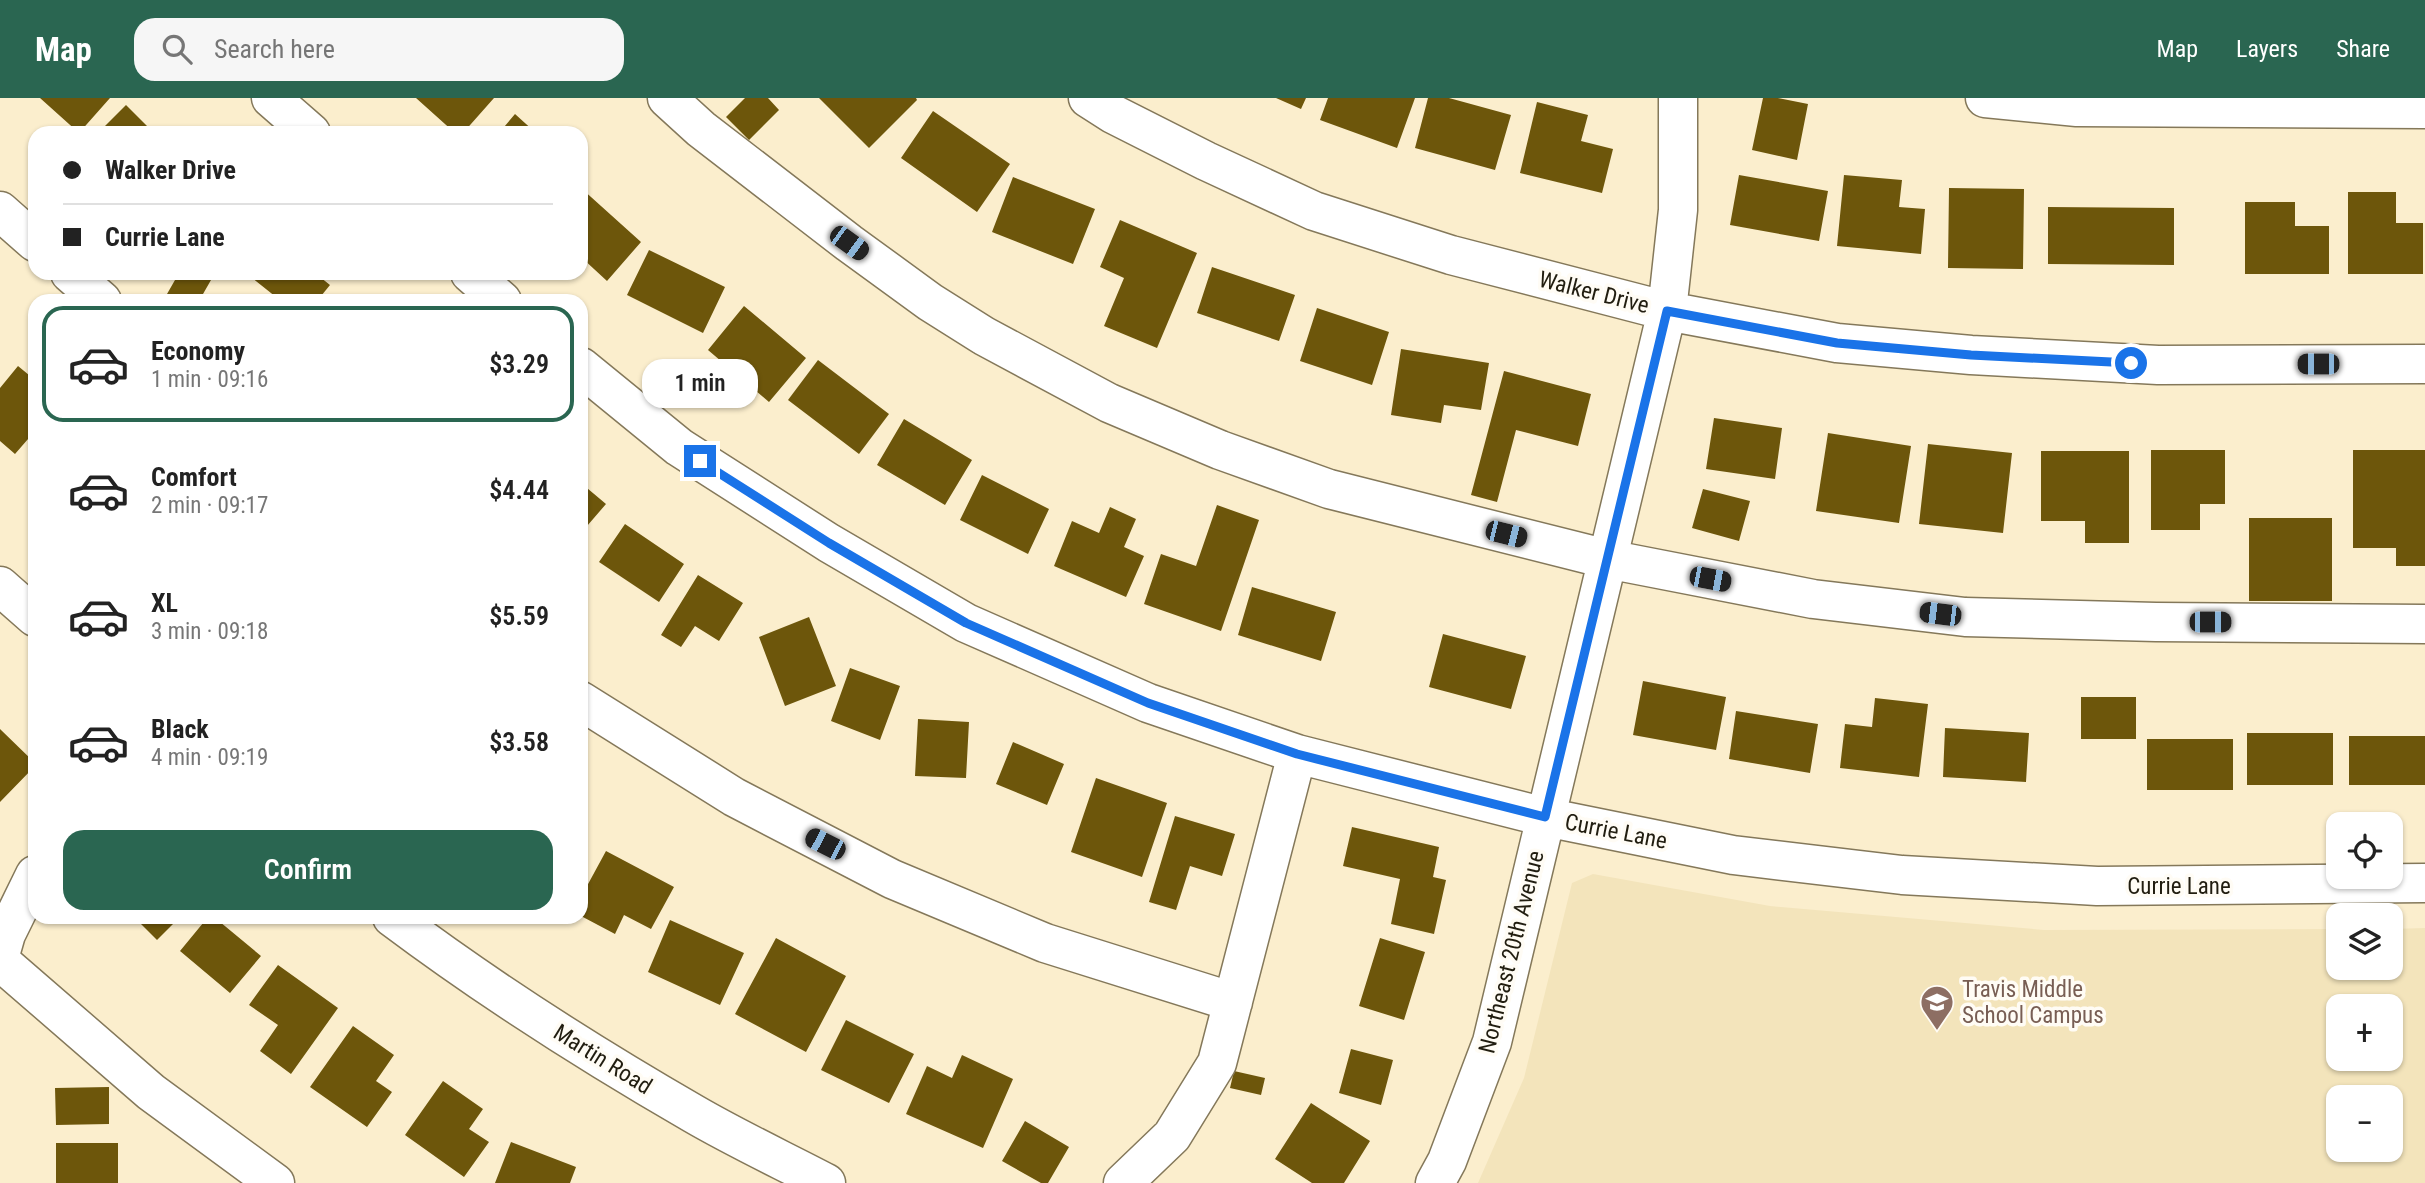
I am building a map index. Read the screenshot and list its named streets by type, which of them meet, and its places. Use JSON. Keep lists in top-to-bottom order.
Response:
{
  "streets": {
    "street": [
      "Walker Drive",
      "Currie Lane",
      "Northeast 20th Avenue",
      "Martin Road"
    ]
  },
  "crossings": [
    ["Walker Drive", "Northeast 20th Avenue"],
    ["Currie Lane", "Northeast 20th Avenue"]
  ],
  "places": {
    "school or university": ["Travis Middle School Campus"]
  },
  "page": {
    "header": "Map",
    "search": "Search here",
    "nav": ["Map", "Layers", "Share"],
    "banner": ["Walker Drive", "Currie Lane"],
    "list": [
      {
        "name": "Economy",
        "note": "1 min · 09:16",
        "value": "$3.29"
      },
      {
        "name": "Comfort",
        "note": "2 min · 09:17",
        "value": "$4.44"
      },
      {
        "name": "XL",
        "note": "3 min · 09:18",
        "value": "$5.59"
      },
      {
        "name": "Black",
        "note": "4 min · 09:19",
        "value": "$3.58"
      }
    ],
    "bubble": "1 min",
    "map_buttons": ["+", "−"],
    "buttons": "Confirm"
  }
}
